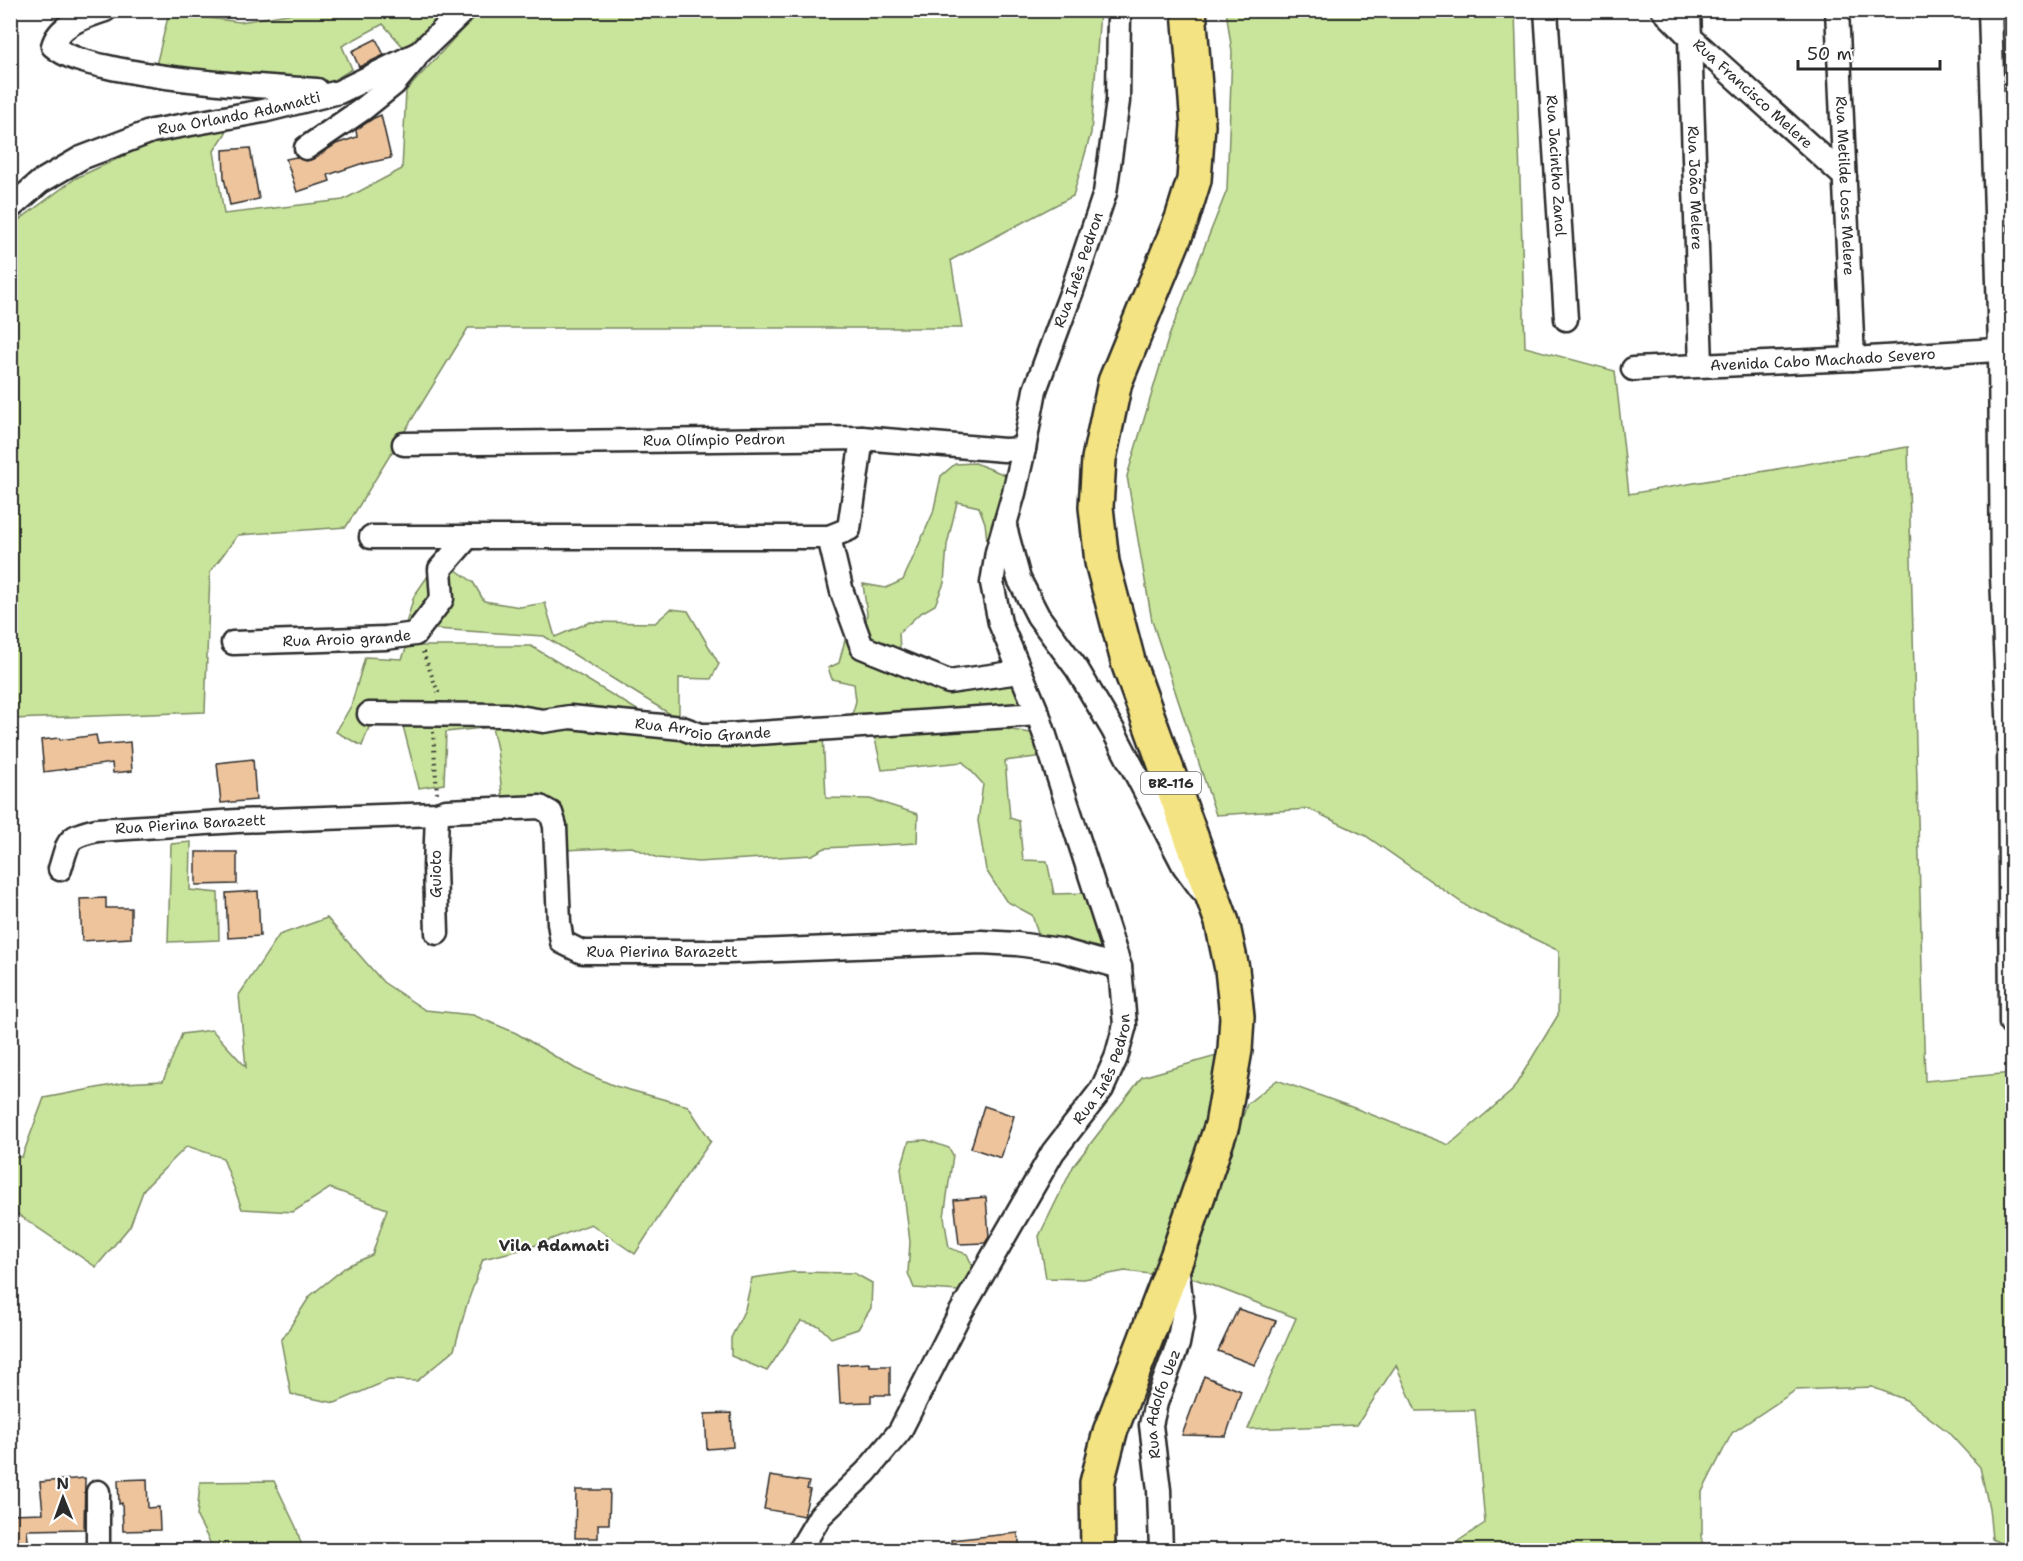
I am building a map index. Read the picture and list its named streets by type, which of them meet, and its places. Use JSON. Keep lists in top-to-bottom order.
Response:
{
  "streets": {
    "main road": ["BR-116"],
    "street": [
      "Rua Francisco Melere",
      "Rua Orlando Adamatti",
      "Rua Jacintho Zanol",
      "Rua Metilde Loss Melere",
      "Rua João Melere",
      "Rua Inês Pedron",
      "Avenida Cabo Machado Severo",
      "Rua Olímpio Pedron",
      "Rua Aroio grande",
      "Rua Arroio Grande",
      "Rua Pierina Barazett",
      "Guioto",
      "Rua Adolfo Uez"
    ]
  },
  "crossings": [
    ["Rua Francisco Melere", "Rua Metilde Loss Melere"],
    ["Rua Francisco Melere", "Rua João Melere"],
    ["Rua Metilde Loss Melere", "Avenida Cabo Machado Severo"],
    ["Rua João Melere", "Avenida Cabo Machado Severo"],
    ["Rua Inês Pedron", "Rua Olímpio Pedron"],
    ["Rua Inês Pedron", "Rua Arroio Grande"],
    ["Rua Inês Pedron", "Rua Pierina Barazett"],
    ["BR-116", "Rua Adolfo Uez"],
    ["Rua Pierina Barazett", "Guioto"]
  ],
  "districts": ["Vila Adamati"],
  "scale_bar": "50 m",
  "north": "top"
}
